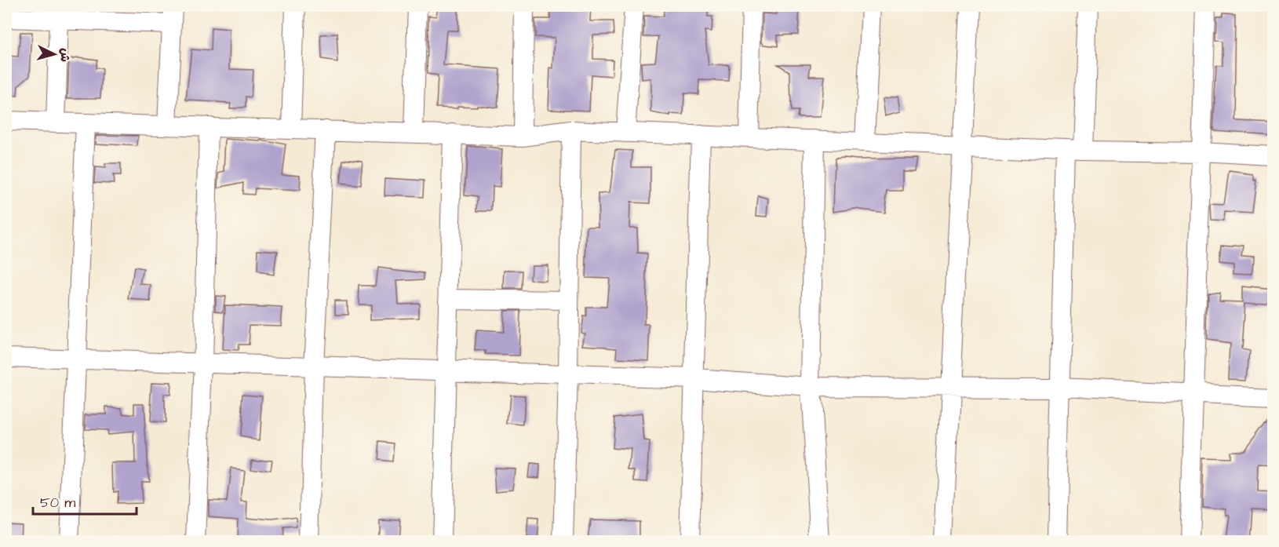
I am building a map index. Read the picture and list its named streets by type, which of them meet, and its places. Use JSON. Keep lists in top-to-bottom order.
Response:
{
  "scale_bar": "50 m",
  "north": "right"
}
